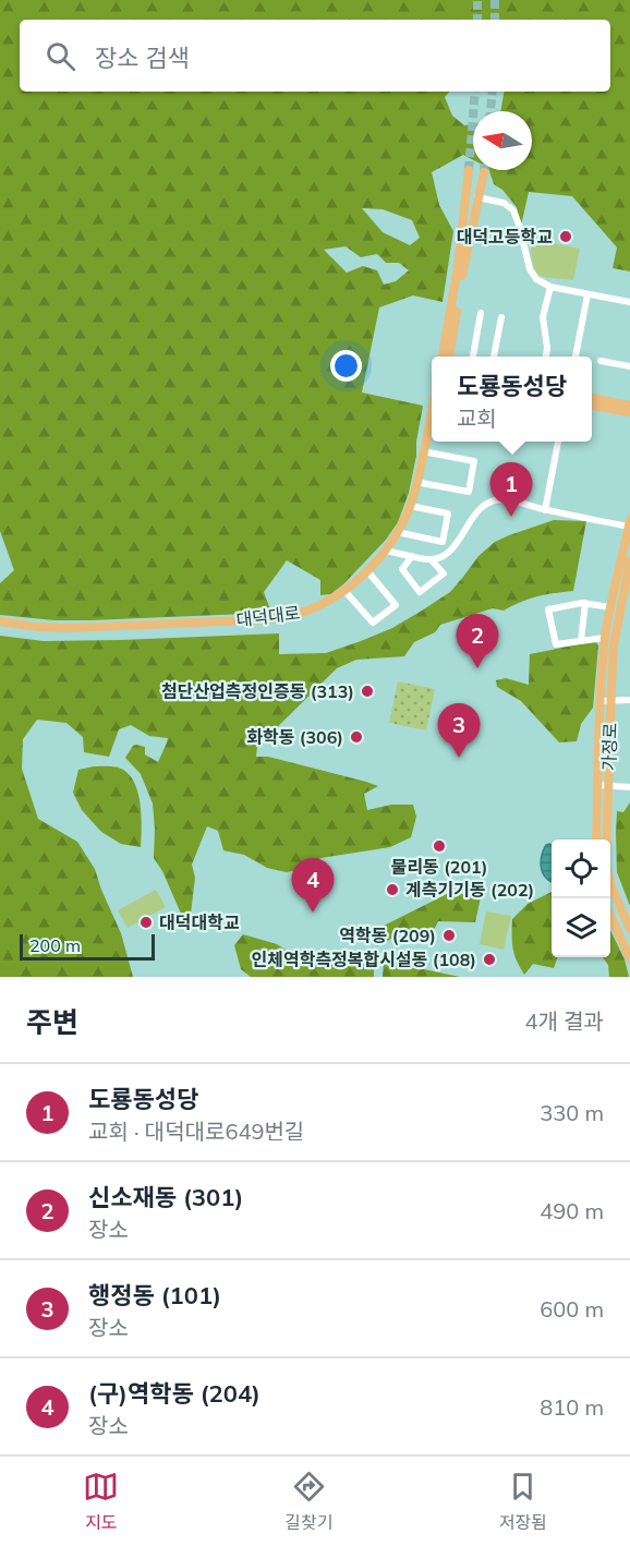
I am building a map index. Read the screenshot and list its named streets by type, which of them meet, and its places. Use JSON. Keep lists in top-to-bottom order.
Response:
{
  "streets": {
    "main road": ["대덕대로", "가정로"]
  },
  "places": [
    "대덕고등학교",
    "첨단산업측정인증동 (313)",
    "화학동 (306)",
    "물리동 (201)",
    "계측기기동 (202)",
    "대덕대학교",
    "역학동 (209)",
    "인체역학측정복합시설동 (108)"
  ],
  "scale_bar": "200 m",
  "north": "left",
  "page": {
    "search": "장소 검색",
    "popup": ["도룡동성당", "교회"],
    "pins": [
      "1",
      "2",
      "3",
      "4"
    ],
    "scale": "200 m",
    "heading": ["주변", "4개 결과"],
    "list": [
      {
        "mark": "1",
        "name": "도룡동성당",
        "note": "교회 · 대덕대로649번길",
        "value": "330 m"
      },
      {
        "mark": "2",
        "name": "신소재동 (301)",
        "note": "장소",
        "value": "490 m"
      },
      {
        "mark": "3",
        "name": "행정동 (101)",
        "note": "장소",
        "value": "600 m"
      },
      {
        "mark": "4",
        "name": "(구)역학동 (204)",
        "note": "장소",
        "value": "810 m"
      }
    ],
    "nav": ["지도", "길찾기", "저장됨"]
  }
}
